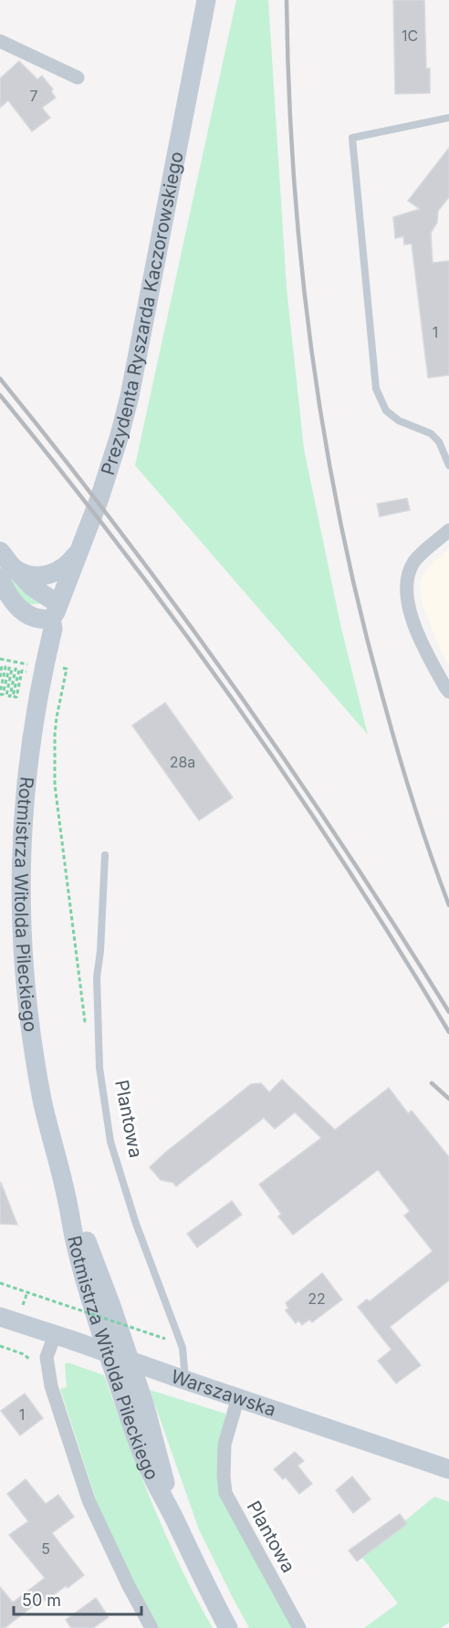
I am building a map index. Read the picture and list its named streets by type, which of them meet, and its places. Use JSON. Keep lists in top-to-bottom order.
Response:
{
  "streets": {
    "main road": ["Prezydenta Ryszarda Kaczorowskiego", "Rotmistrza Witolda Pileckiego", "Warszawska"],
    "street": ["Plantowa"]
  },
  "crossings": [
    ["Prezydenta Ryszarda Kaczorowskiego", "Rotmistrza Witolda Pileckiego"],
    ["Plantowa", "Warszawska"]
  ],
  "house_numbers": [
    "1C",
    "7",
    "1",
    "28a",
    "22",
    "1",
    "5"
  ],
  "scale_bar": "50 m"
}
